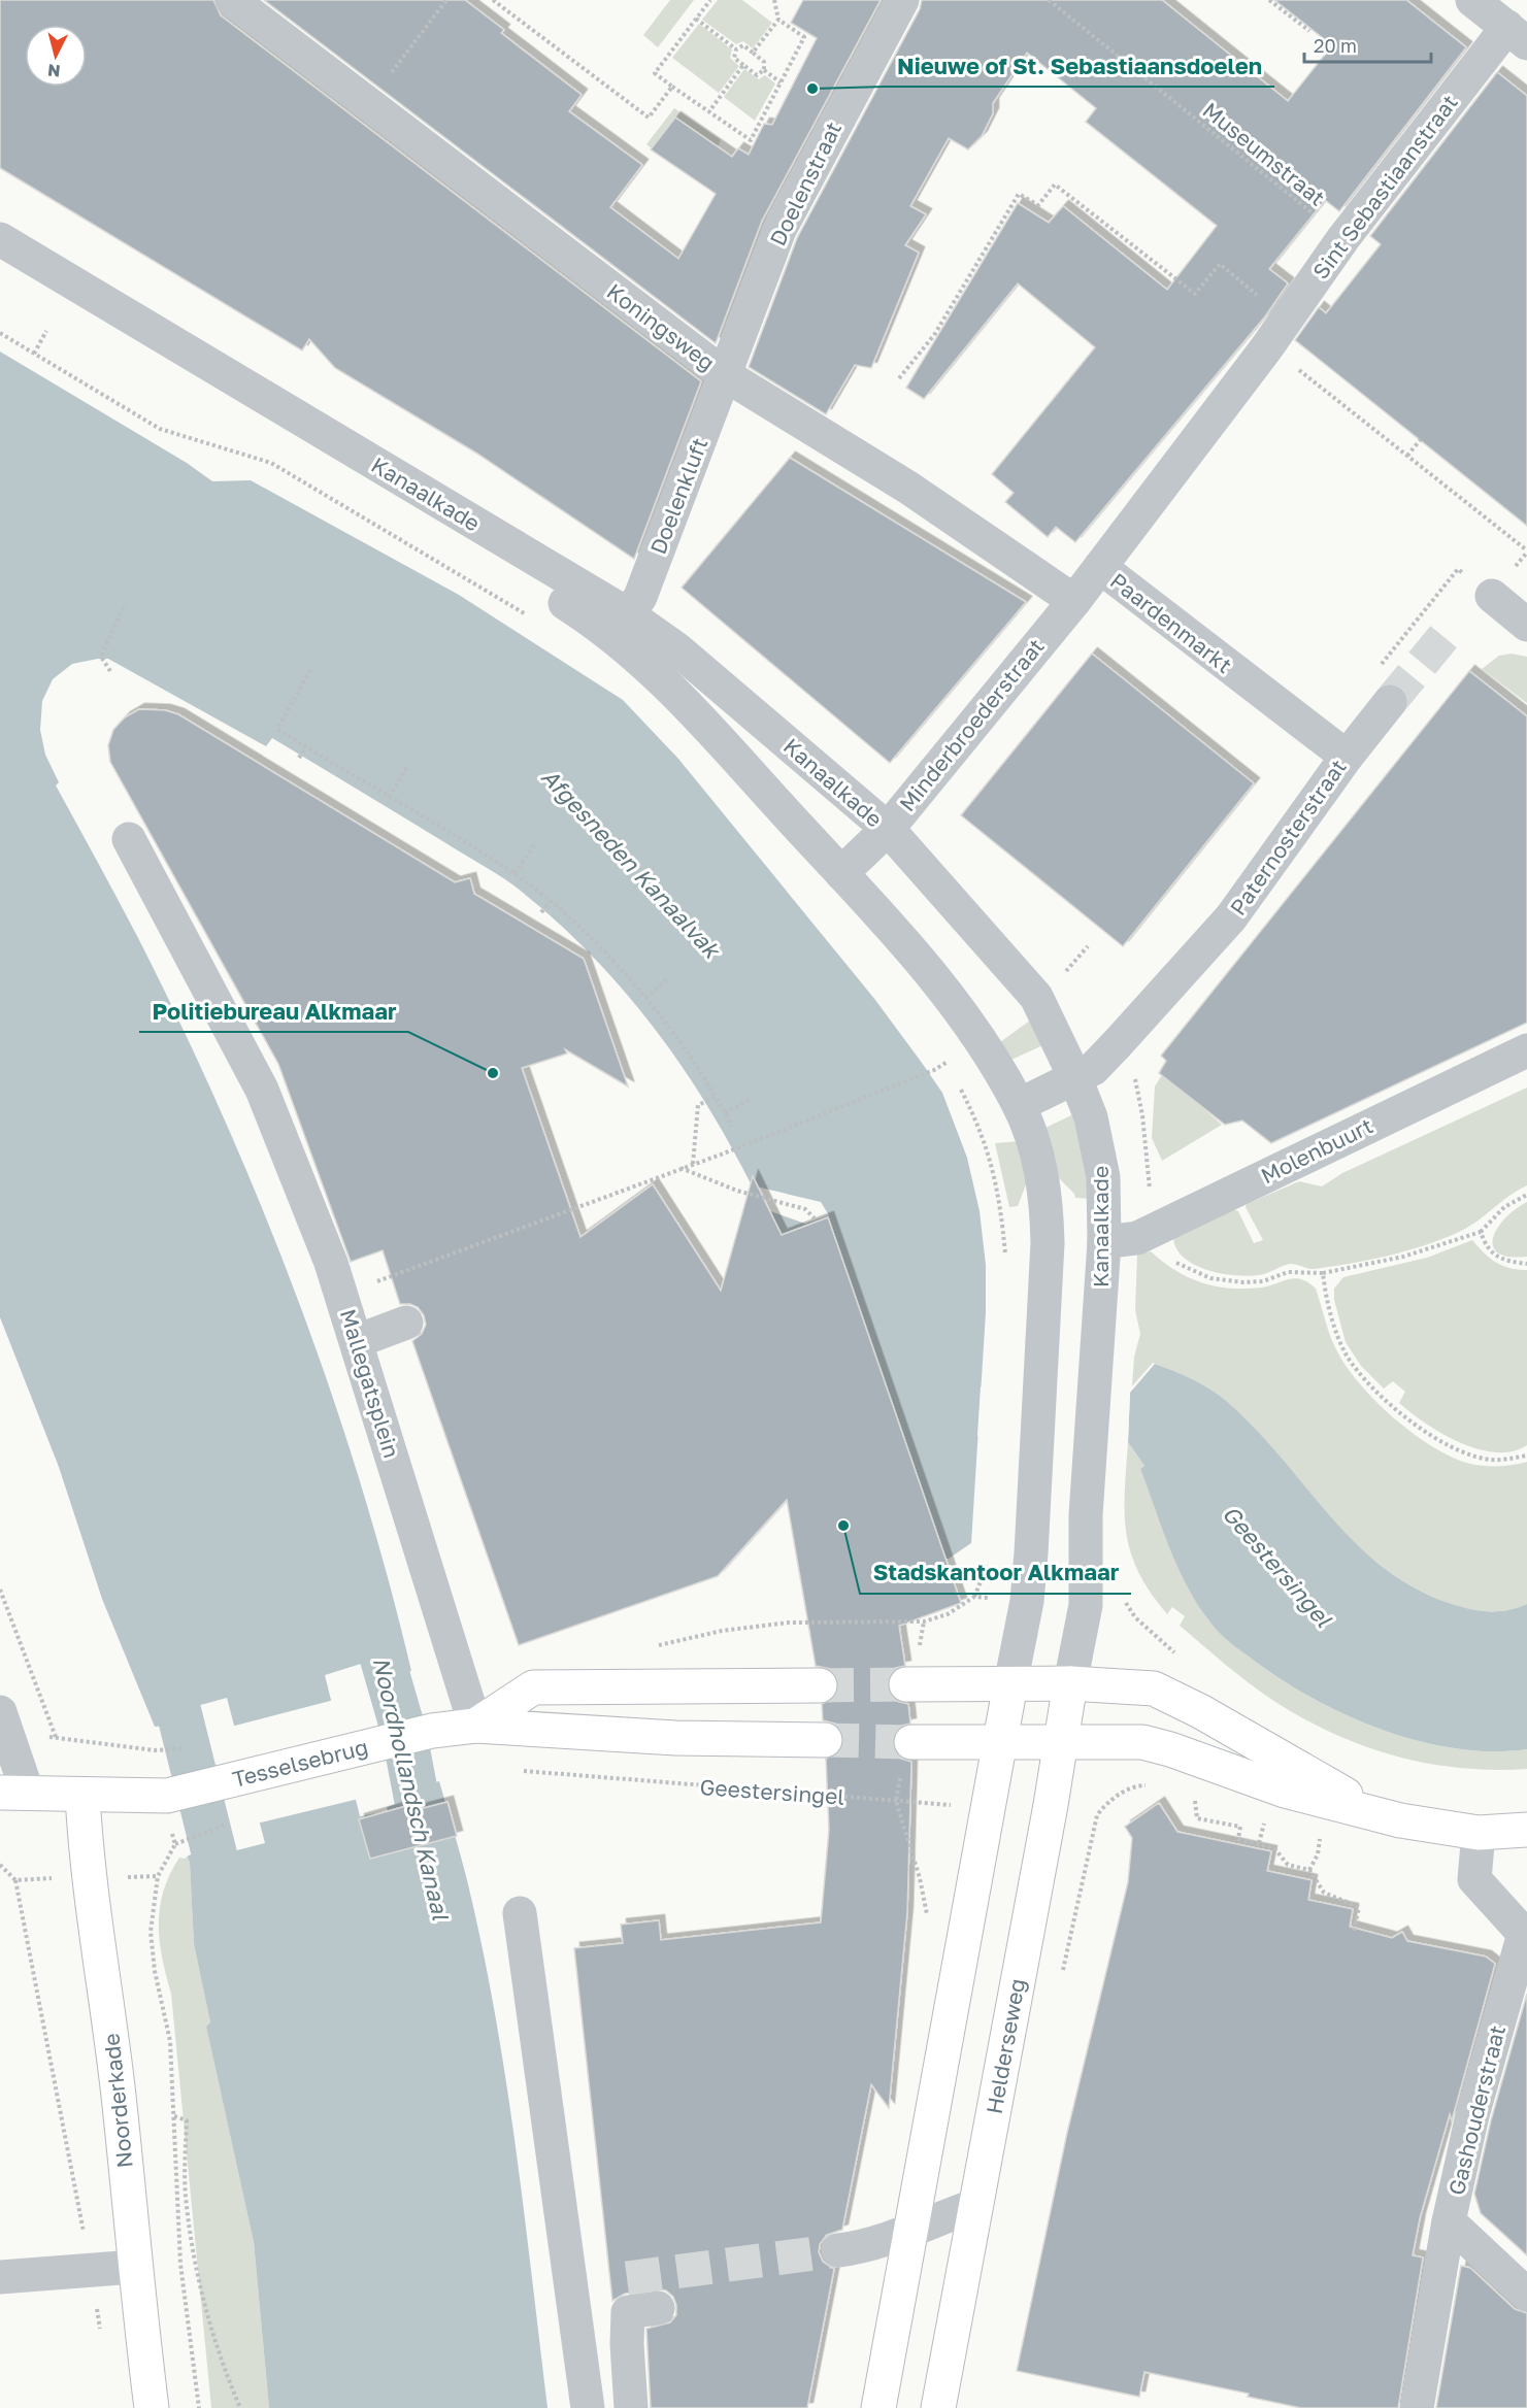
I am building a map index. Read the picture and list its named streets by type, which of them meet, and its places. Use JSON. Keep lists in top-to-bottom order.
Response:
{
  "streets": {
    "main road": ["Tesselsebrug", "Helderseweg", "Noorderkade"],
    "street": [
      "Doelenstraat",
      "Sint Sebastiaanstraat",
      "Koningsweg",
      "Kanaalkade",
      "Doelenkluft",
      "Paardenmarkt",
      "Minderbroederstraat",
      "Paternosterstraat",
      "Molenbuurt",
      "Mallegatsplein",
      "Gashouderstraat"
    ],
    "path": ["Museumstraat", "Geestersingel"]
  },
  "crossings": [
    ["Museumstraat", "Sint Sebastiaanstraat"],
    ["Doelenstraat", "Koningsweg"],
    ["Doelenstraat", "Doelenkluft"],
    ["Sint Sebastiaanstraat", "Paardenmarkt"],
    ["Koningsweg", "Doelenkluft"],
    ["Koningsweg", "Minderbroederstraat"],
    ["Kanaalkade", "Doelenkluft"],
    ["Kanaalkade", "Minderbroederstraat"],
    ["Kanaalkade", "Paternosterstraat"],
    ["Kanaalkade", "Molenbuurt"],
    ["Kanaalkade", "Helderseweg"],
    ["Paardenmarkt", "Paternosterstraat"],
    ["Mallegatsplein", "Tesselsebrug"],
    ["Tesselsebrug", "Noorderkade"]
  ],
  "water": ["Afgesneden Kanaalvak", "Geestersingel", "Noordhollandsch Kanaal"],
  "places": ["Nieuwe of St. Sebastiaansdoelen", "Politiebureau Alkmaar", "Stadskantoor Alkmaar"],
  "scale_bar": "20 m",
  "north": "bottom"
}
